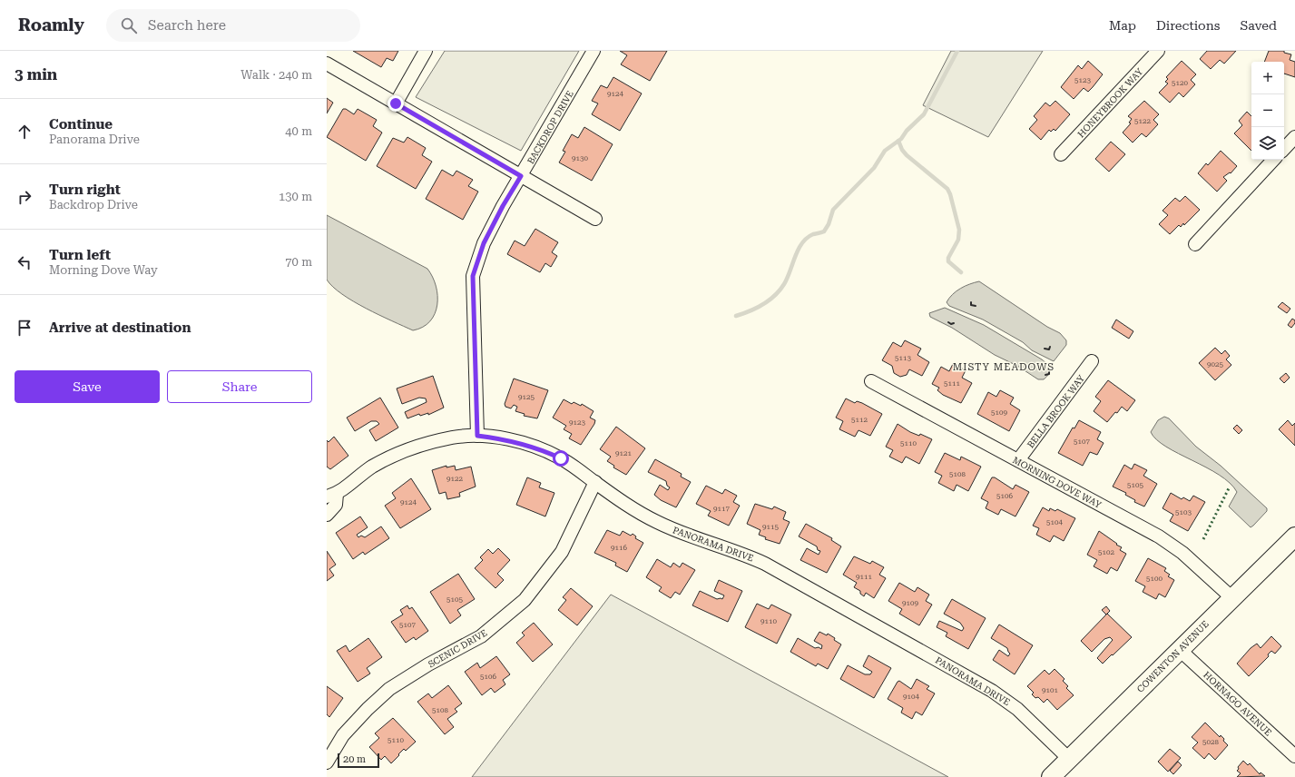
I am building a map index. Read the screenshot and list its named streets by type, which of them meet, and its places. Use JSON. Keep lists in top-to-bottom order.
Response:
{
  "streets": {
    "street": [
      "HONEYBROOK WAY",
      "BACKDROP DRIVE",
      "BELLA BROOK WAY",
      "MORNING DOVE WAY",
      "PANORAMA DRIVE",
      "SCENIC DRIVE",
      "COWENTON AVENUE",
      "HORNAGO AVENUE"
    ]
  },
  "crossings": [
    ["BACKDROP DRIVE", "PANORAMA DRIVE"],
    ["BELLA BROOK WAY", "MORNING DOVE WAY"],
    ["MORNING DOVE WAY", "COWENTON AVENUE"],
    ["PANORAMA DRIVE", "SCENIC DRIVE"],
    ["PANORAMA DRIVE", "COWENTON AVENUE"],
    ["COWENTON AVENUE", "HORNAGO AVENUE"]
  ],
  "districts": ["MISTY MEADOWS"],
  "house_numbers": [
    "5123",
    "5120",
    "9124",
    "5122",
    "9130",
    "5113",
    "9025",
    "5111",
    "9125",
    "5109",
    "5112",
    "9123",
    "5107",
    "5110",
    "9121",
    "5108",
    "9122",
    "5105",
    "5106",
    "9124",
    "9117",
    "5103",
    "5104",
    "9115",
    "9116",
    "5102",
    "9111",
    "5100",
    "5105",
    "9109",
    "9110",
    "5107",
    "5106",
    "9101",
    "9104",
    "5108",
    "5110",
    "5028"
  ],
  "scale_bar": "20 m",
  "page": {
    "header": "Roamly",
    "search": "Search here",
    "nav": ["Map", "Directions", "Saved"],
    "heading": ["3 min", "Walk · 240 m"],
    "map_buttons": ["+", "−"],
    "list": [
      ["Continue", "Panorama Drive", "40 m"],
      ["Turn right", "Backdrop Drive", "130 m"],
      ["Turn left", "Morning Dove Way", "70 m"],
      "Arrive at destination"
    ],
    "buttons": ["Save", "Share"],
    "scale": "20 m"
  }
}
